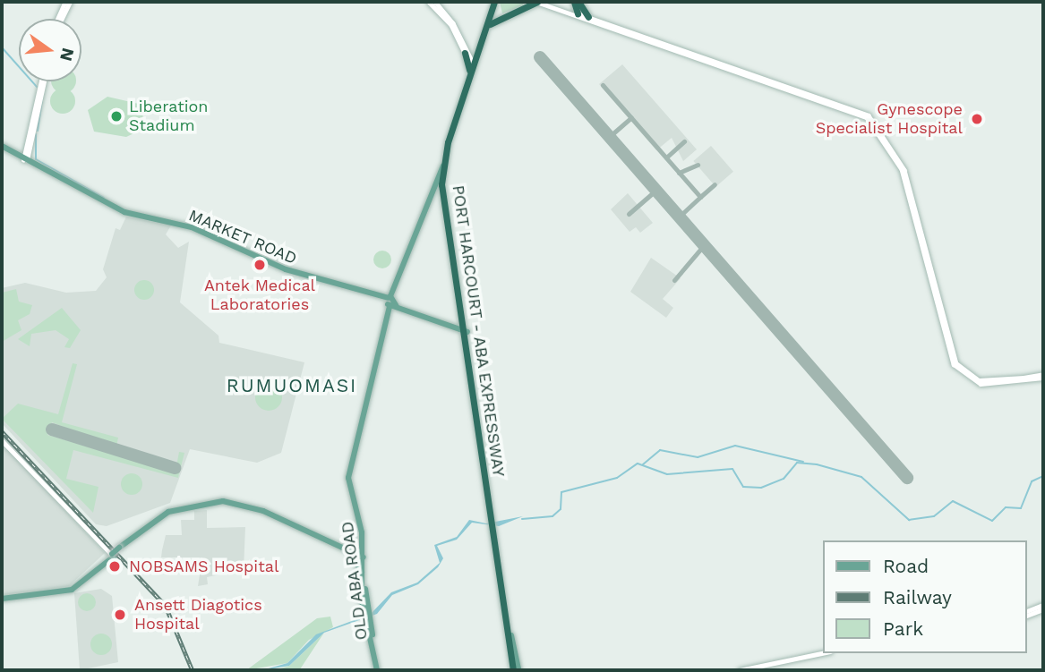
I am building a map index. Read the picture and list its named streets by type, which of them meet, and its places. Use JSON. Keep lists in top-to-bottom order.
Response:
{
  "streets": {
    "highway": ["PORT HARCOURT - ABA EXPRESSWAY"],
    "main road": ["MARKET ROAD", "OLD ABA ROAD"]
  },
  "crossings": [
    ["MARKET ROAD", "OLD ABA ROAD"],
    ["PORT HARCOURT - ABA EXPRESSWAY", "OLD ABA ROAD"]
  ],
  "districts": ["RUMUOMASI"],
  "places": [
    "Liberation Stadium",
    "Gynescope Specialist Hospital",
    "Antek Medical Laboratories",
    "NOBSAMS Hospital",
    "Ansett Diagotics Hospital"
  ],
  "legend": ["Road", "Railway", "Park"],
  "north": "right"
}
